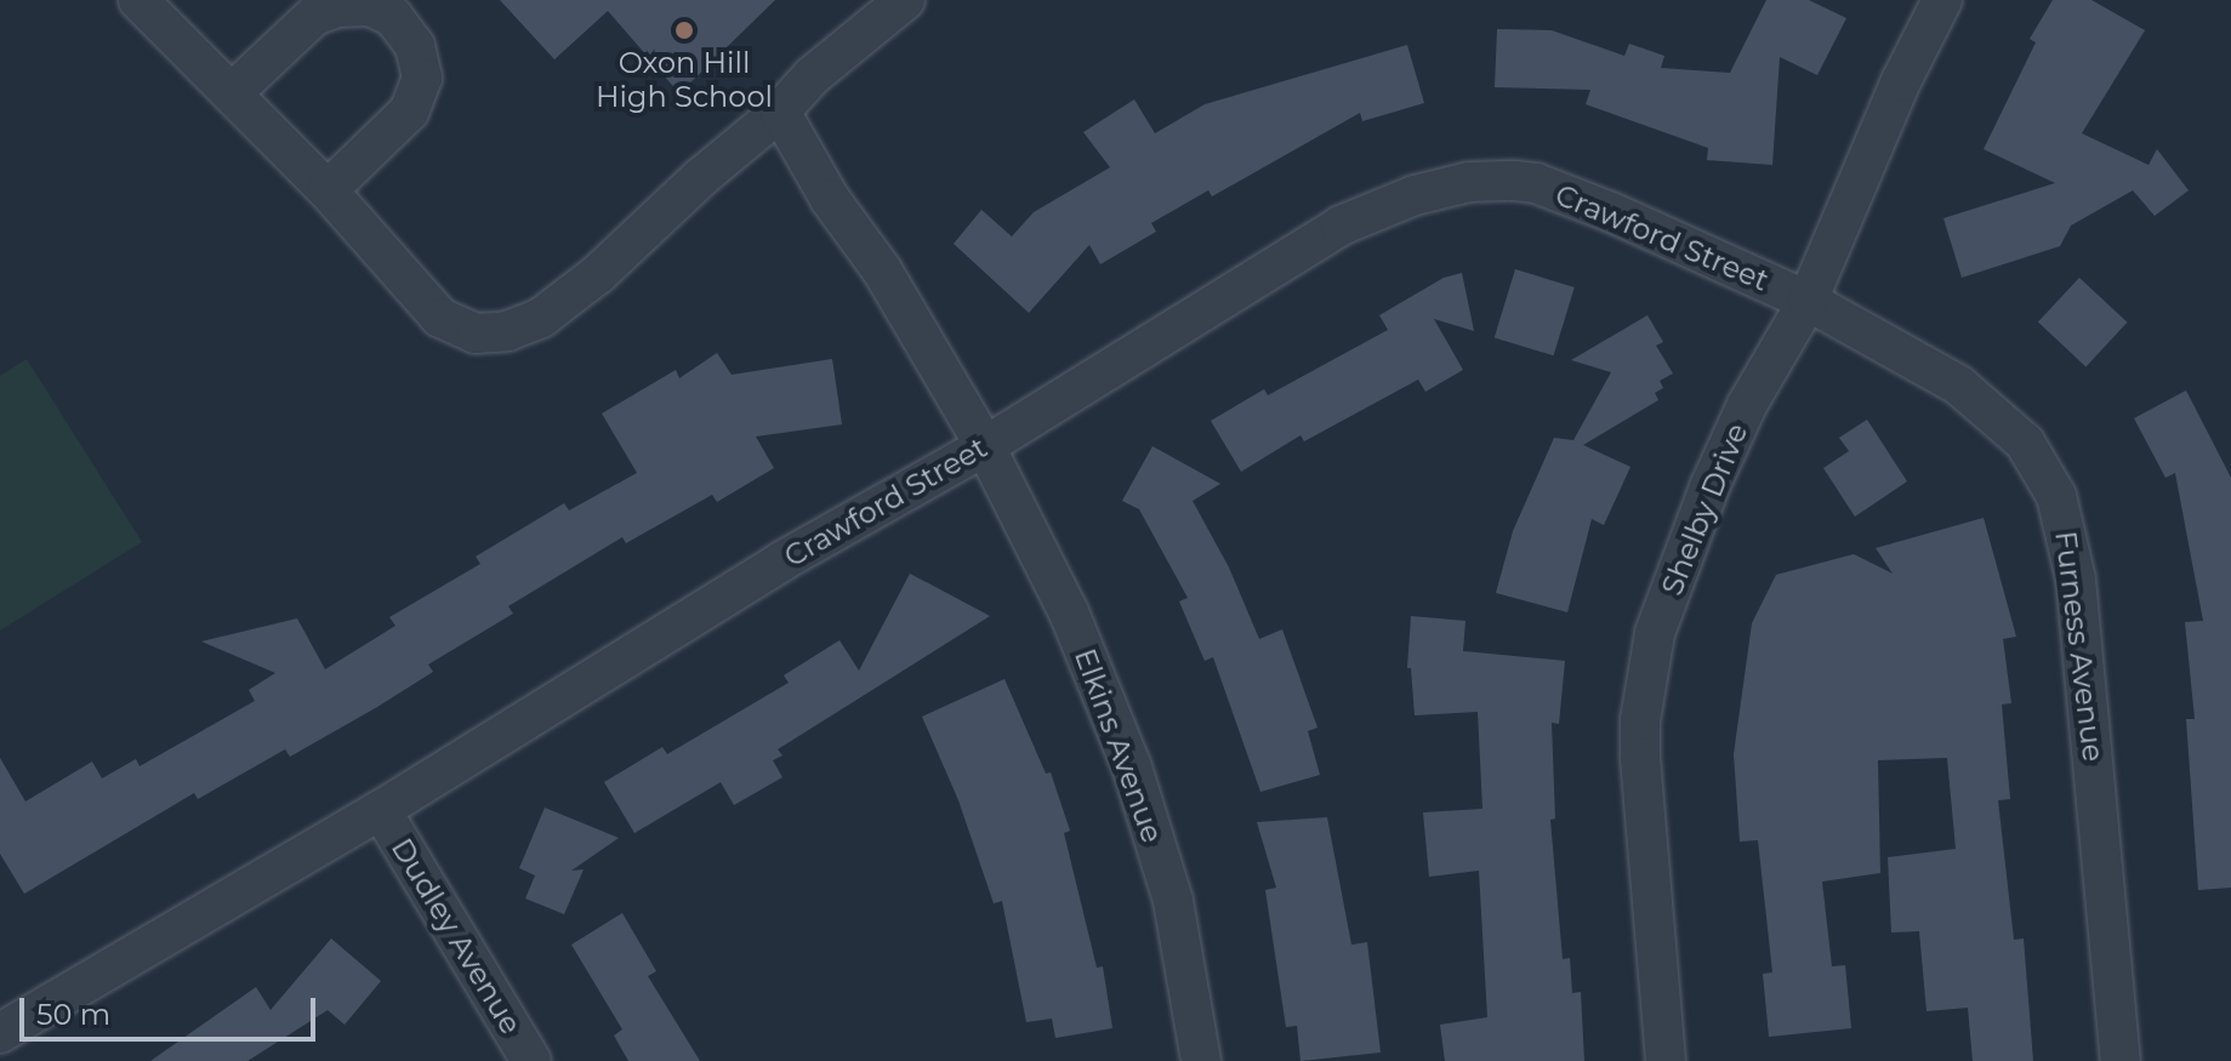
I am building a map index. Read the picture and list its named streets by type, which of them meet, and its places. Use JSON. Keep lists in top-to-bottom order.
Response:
{
  "streets": {
    "street": [
      "Crawford Street",
      "Shelby Drive",
      "Furness Avenue",
      "Elkins Avenue",
      "Dudley Avenue"
    ]
  },
  "crossings": [
    ["Crawford Street", "Shelby Drive"],
    ["Crawford Street", "Furness Avenue"],
    ["Crawford Street", "Elkins Avenue"],
    ["Crawford Street", "Dudley Avenue"],
    ["Shelby Drive", "Furness Avenue"]
  ],
  "places": ["Oxon Hill High School"],
  "scale_bar": "50 m"
}
